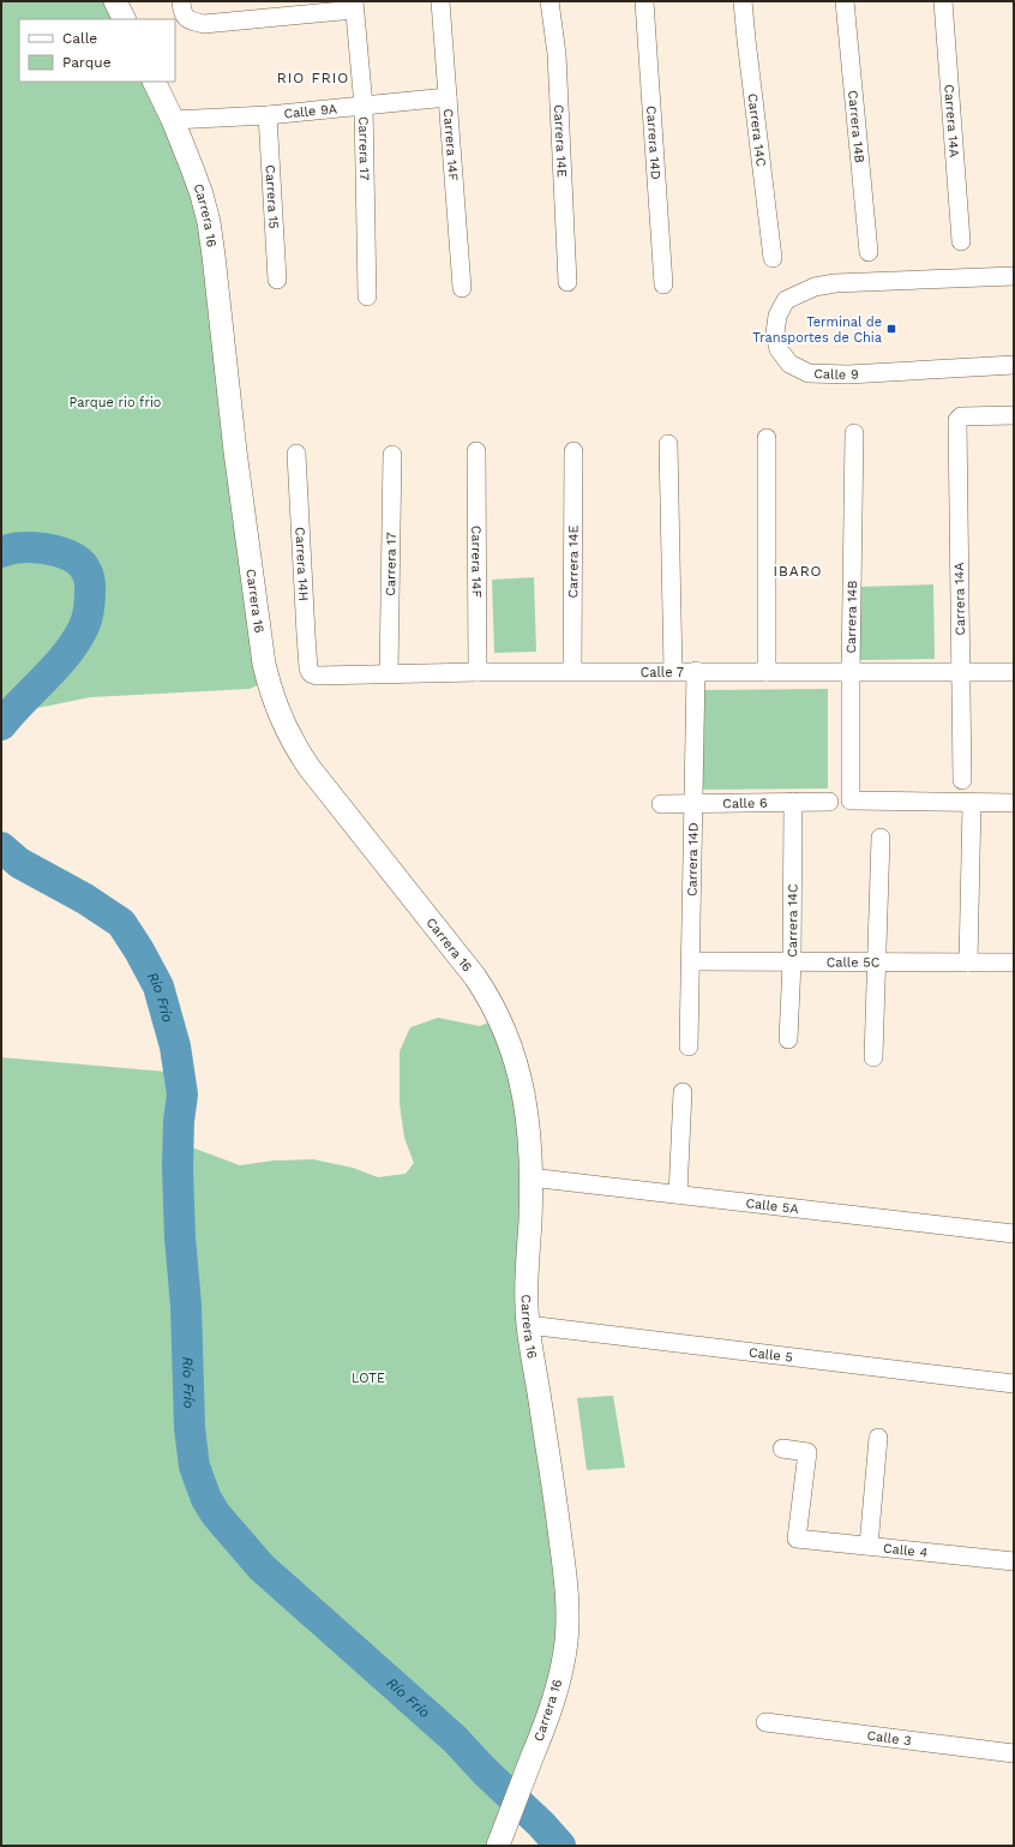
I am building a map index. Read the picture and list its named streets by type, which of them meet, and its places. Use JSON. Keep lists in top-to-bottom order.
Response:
{
  "streets": {
    "street": [
      "Calle 9A",
      "Carrera 14A",
      "Carrera 14B",
      "Carrera 14C",
      "Carrera 14E",
      "Carrera 14D",
      "Carrera 14F",
      "Carrera 17",
      "Carrera 15",
      "Carrera 16",
      "Calle 9",
      "Carrera 14H",
      "Calle 7",
      "Calle 6",
      "Calle 5C",
      "Calle 5A",
      "Calle 5",
      "Calle 4",
      "Calle 3"
    ]
  },
  "crossings": [
    ["Calle 9A", "Carrera 14F"],
    ["Calle 9A", "Carrera 17"],
    ["Calle 9A", "Carrera 15"],
    ["Calle 9A", "Carrera 16"],
    ["Carrera 14A", "Calle 7"],
    ["Carrera 14B", "Calle 7"],
    ["Carrera 14C", "Calle 6"],
    ["Carrera 14C", "Calle 5C"],
    ["Carrera 14E", "Calle 7"],
    ["Carrera 14D", "Calle 7"],
    ["Carrera 14D", "Calle 6"],
    ["Carrera 14D", "Calle 5C"],
    ["Carrera 14F", "Calle 7"],
    ["Carrera 17", "Calle 7"],
    ["Carrera 16", "Calle 5A"],
    ["Carrera 16", "Calle 5"],
    ["Carrera 14H", "Calle 7"]
  ],
  "districts": ["RIO FRIO", "IBARO"],
  "water": ["Río Frío"],
  "parks": ["Parque rio frio", "LOTE"],
  "places": {
    "transit": ["Terminal de Transportes de Chia"]
  },
  "legend": ["Calle", "Parque"]
}
